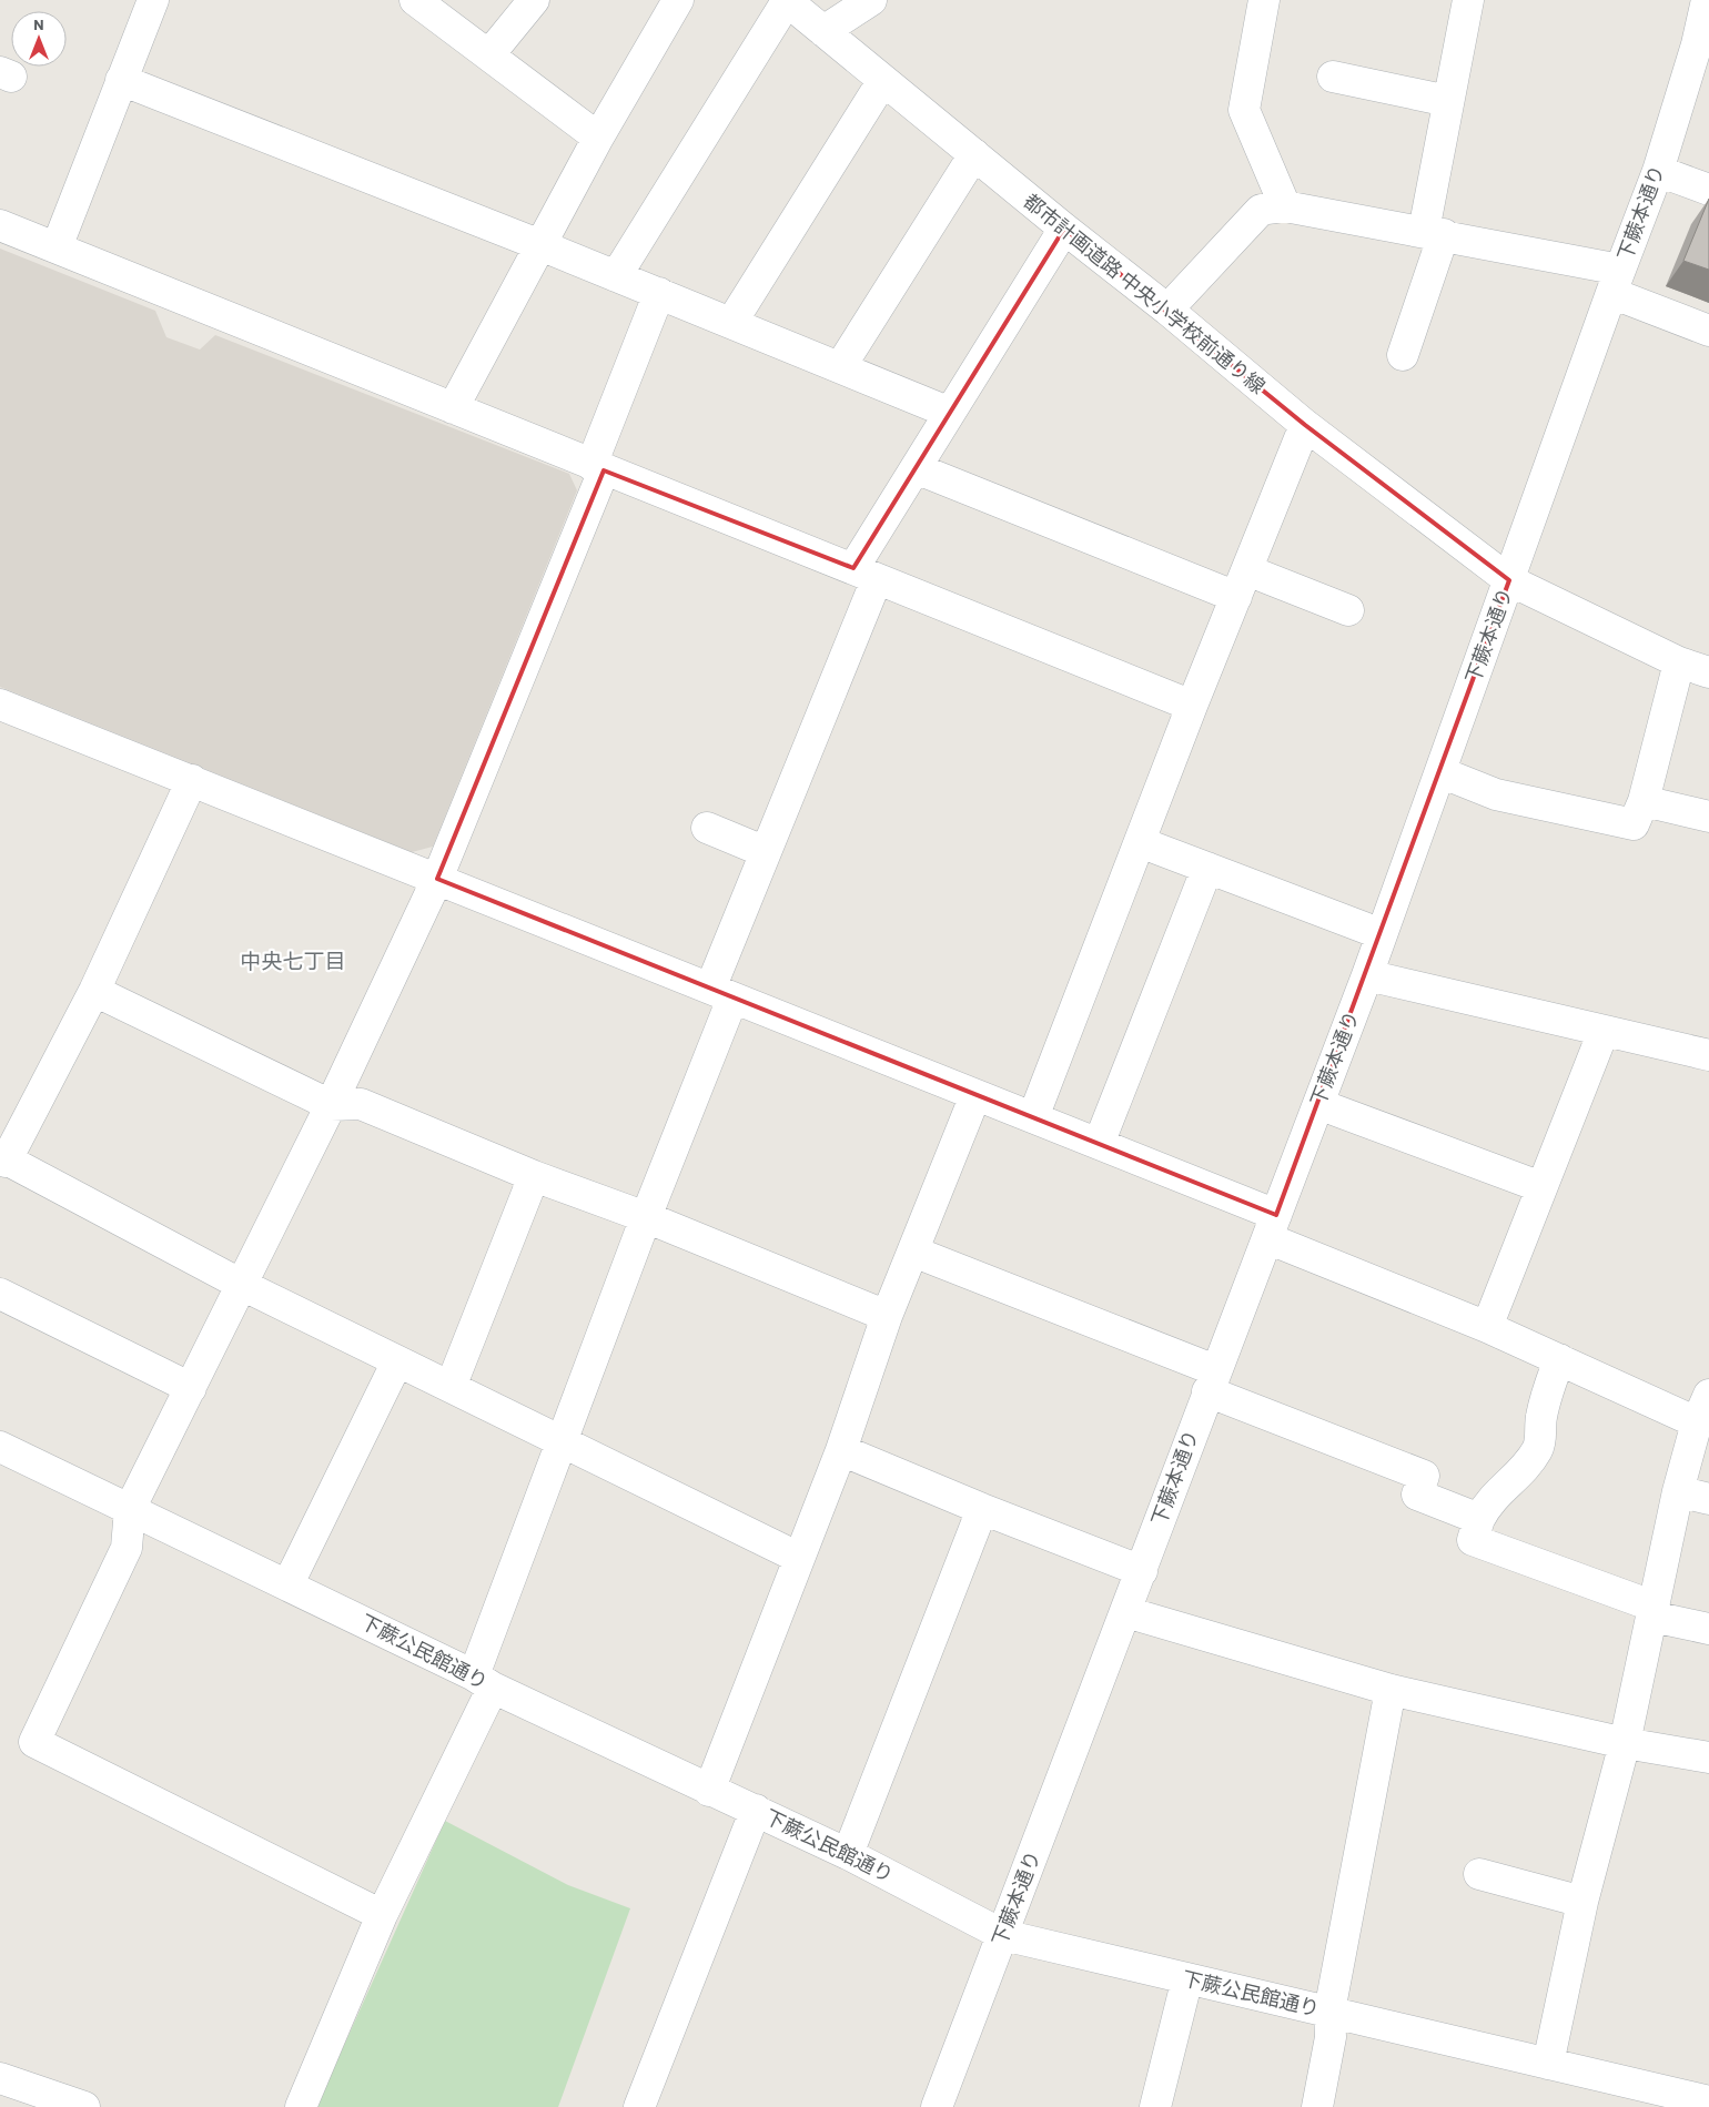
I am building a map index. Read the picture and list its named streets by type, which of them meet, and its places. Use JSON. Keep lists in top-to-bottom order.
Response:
{
  "streets": {
    "street": ["下蕨本通り", "都市計画道路 中央小学校前通り線", "下蕨公民館通り"]
  },
  "crossings": [
    ["下蕨本通り", "都市計画道路 中央小学校前通り線"],
    ["下蕨本通り", "下蕨公民館通り"]
  ],
  "districts": ["中央七丁目"],
  "north": "top"
}
